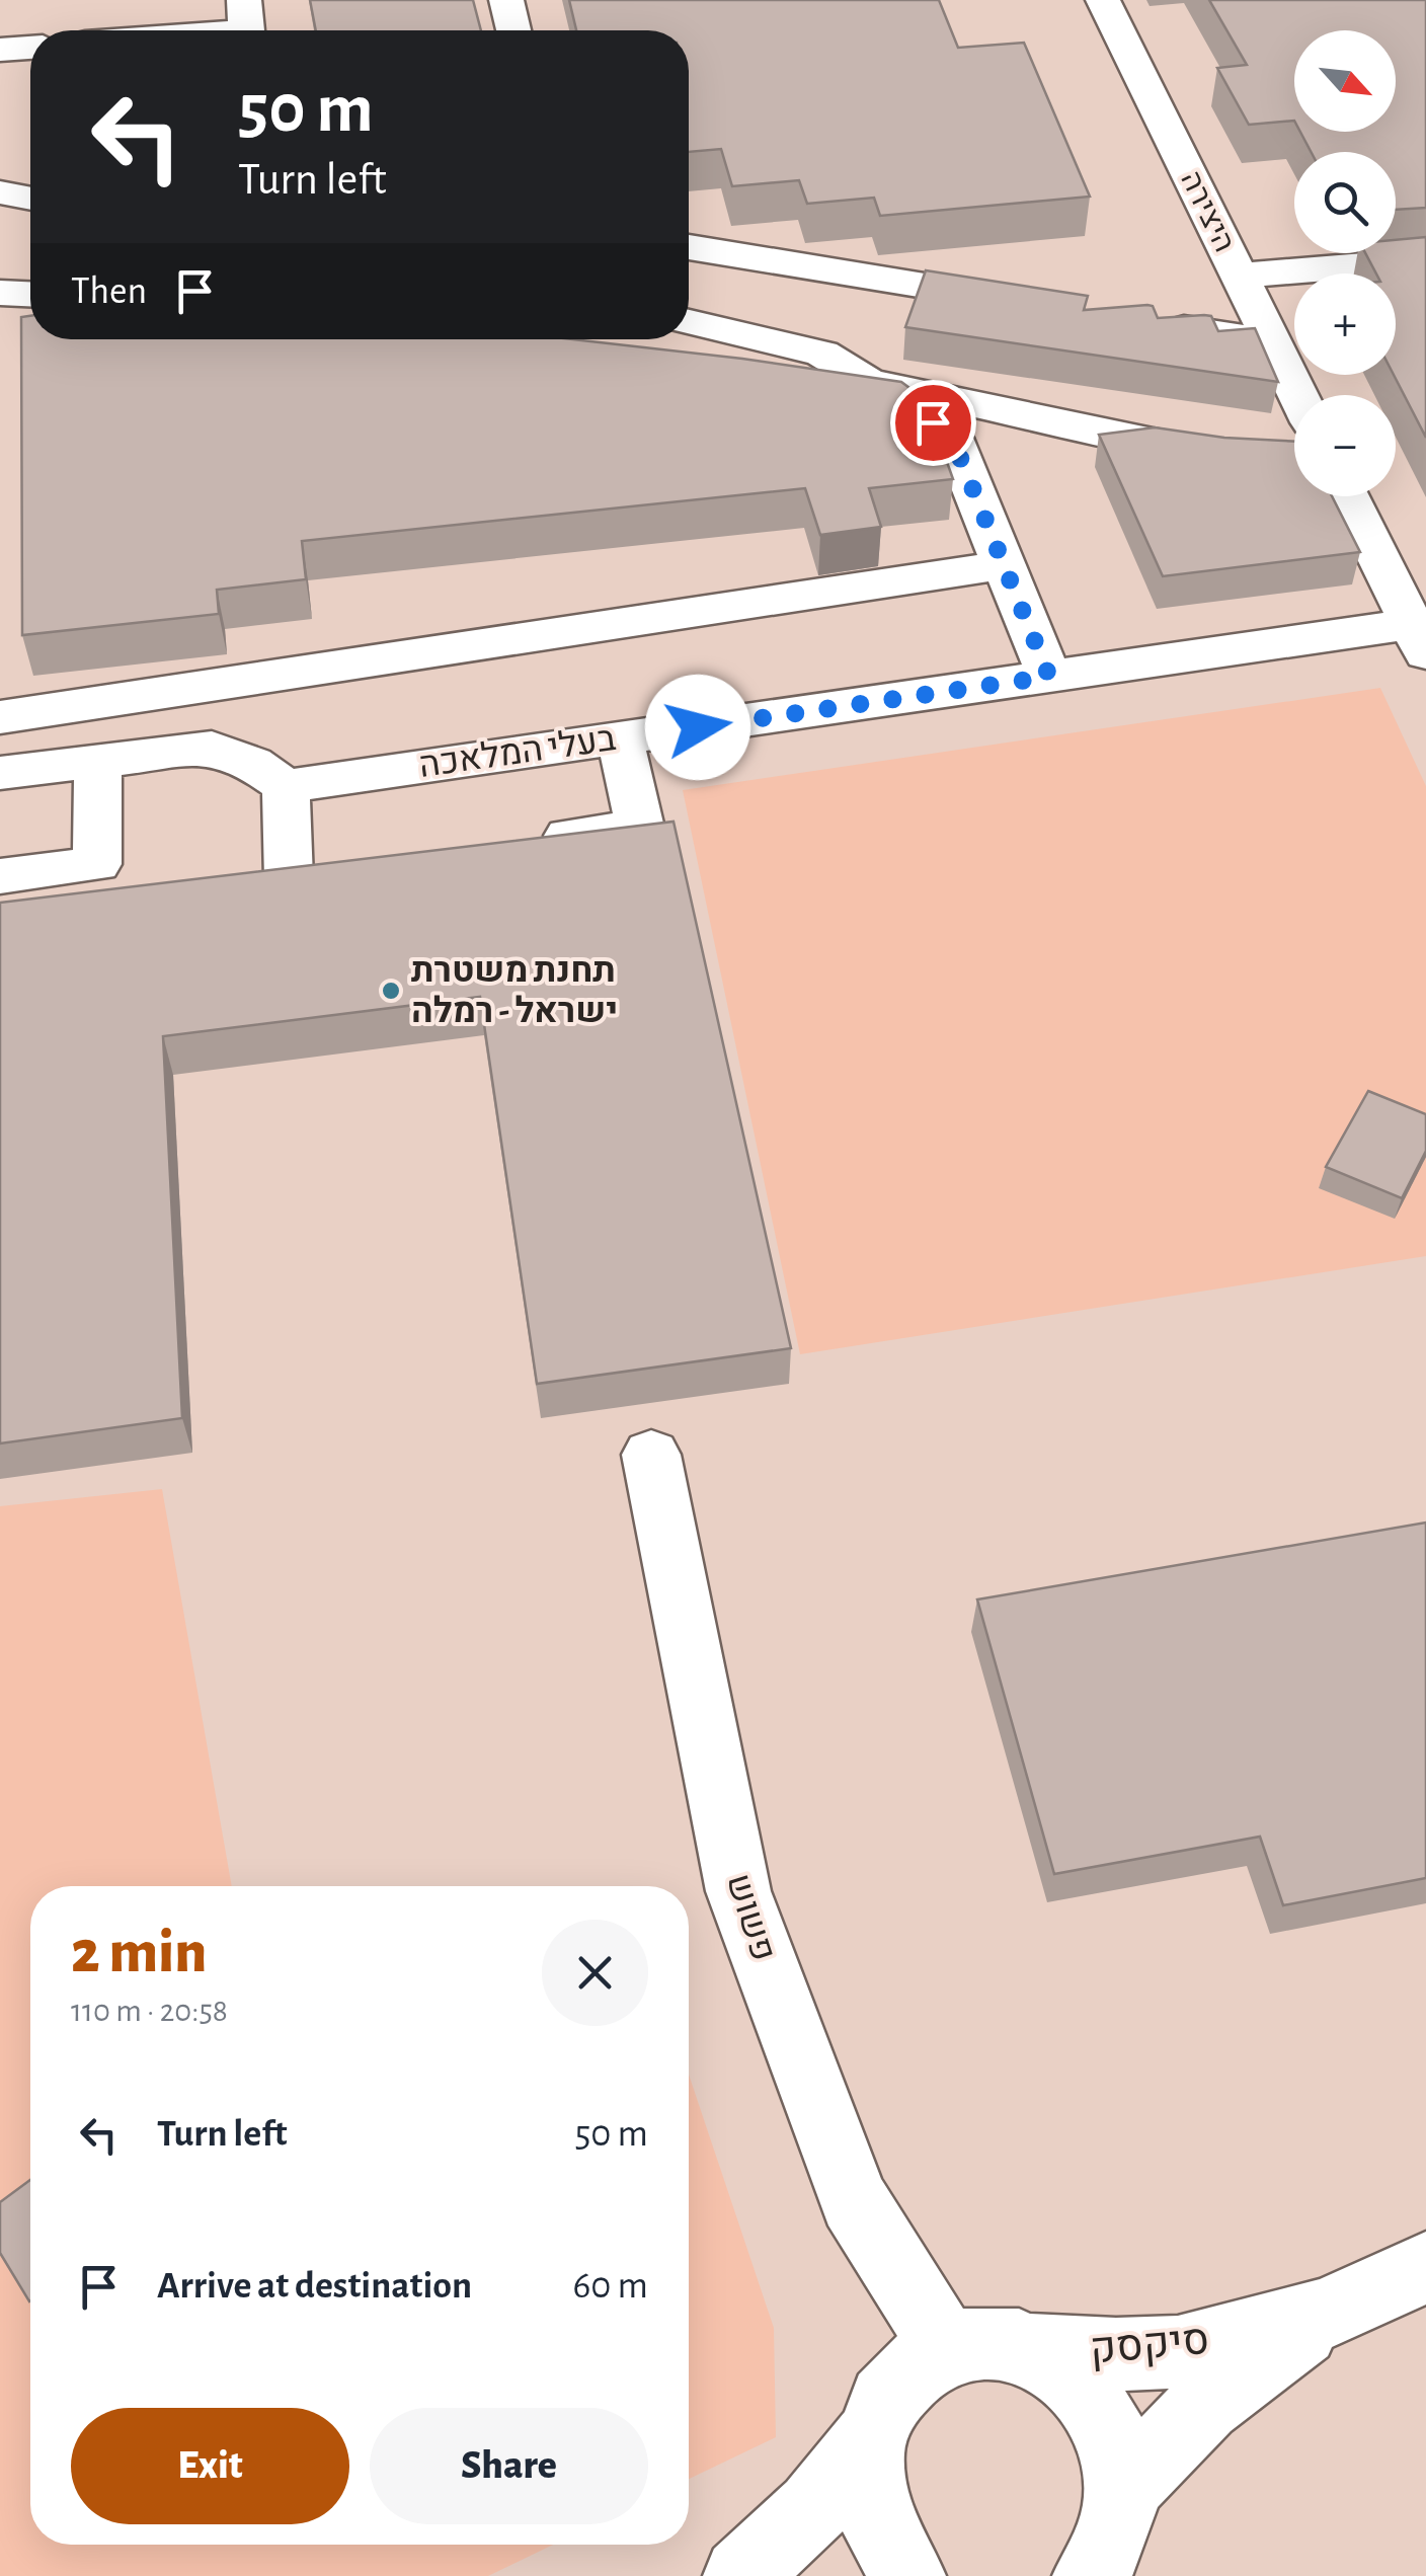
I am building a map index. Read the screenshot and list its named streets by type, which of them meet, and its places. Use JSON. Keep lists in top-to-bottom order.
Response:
{
  "streets": {
    "street": [
      "היצירה",
      "בעלי המלאכה",
      "פשוש",
      "סיקסק"
    ]
  },
  "crossings": [
    ["פשוש", "סיקסק"]
  ],
  "places": ["תחנת משטרת ישראל - רמלה"],
  "north": "bottom right",
  "page": {
    "map_buttons": ["+", "−"],
    "turn": ["50 m", "Turn left"],
    "then": "Then",
    "heading": ["2 min", "110 m · 20:58"],
    "list": [
      {
        "name": "Turn left",
        "value": "50 m"
      },
      {
        "name": "Arrive at destination",
        "value": "60 m"
      }
    ],
    "buttons": ["Exit", "Share"]
  }
}
